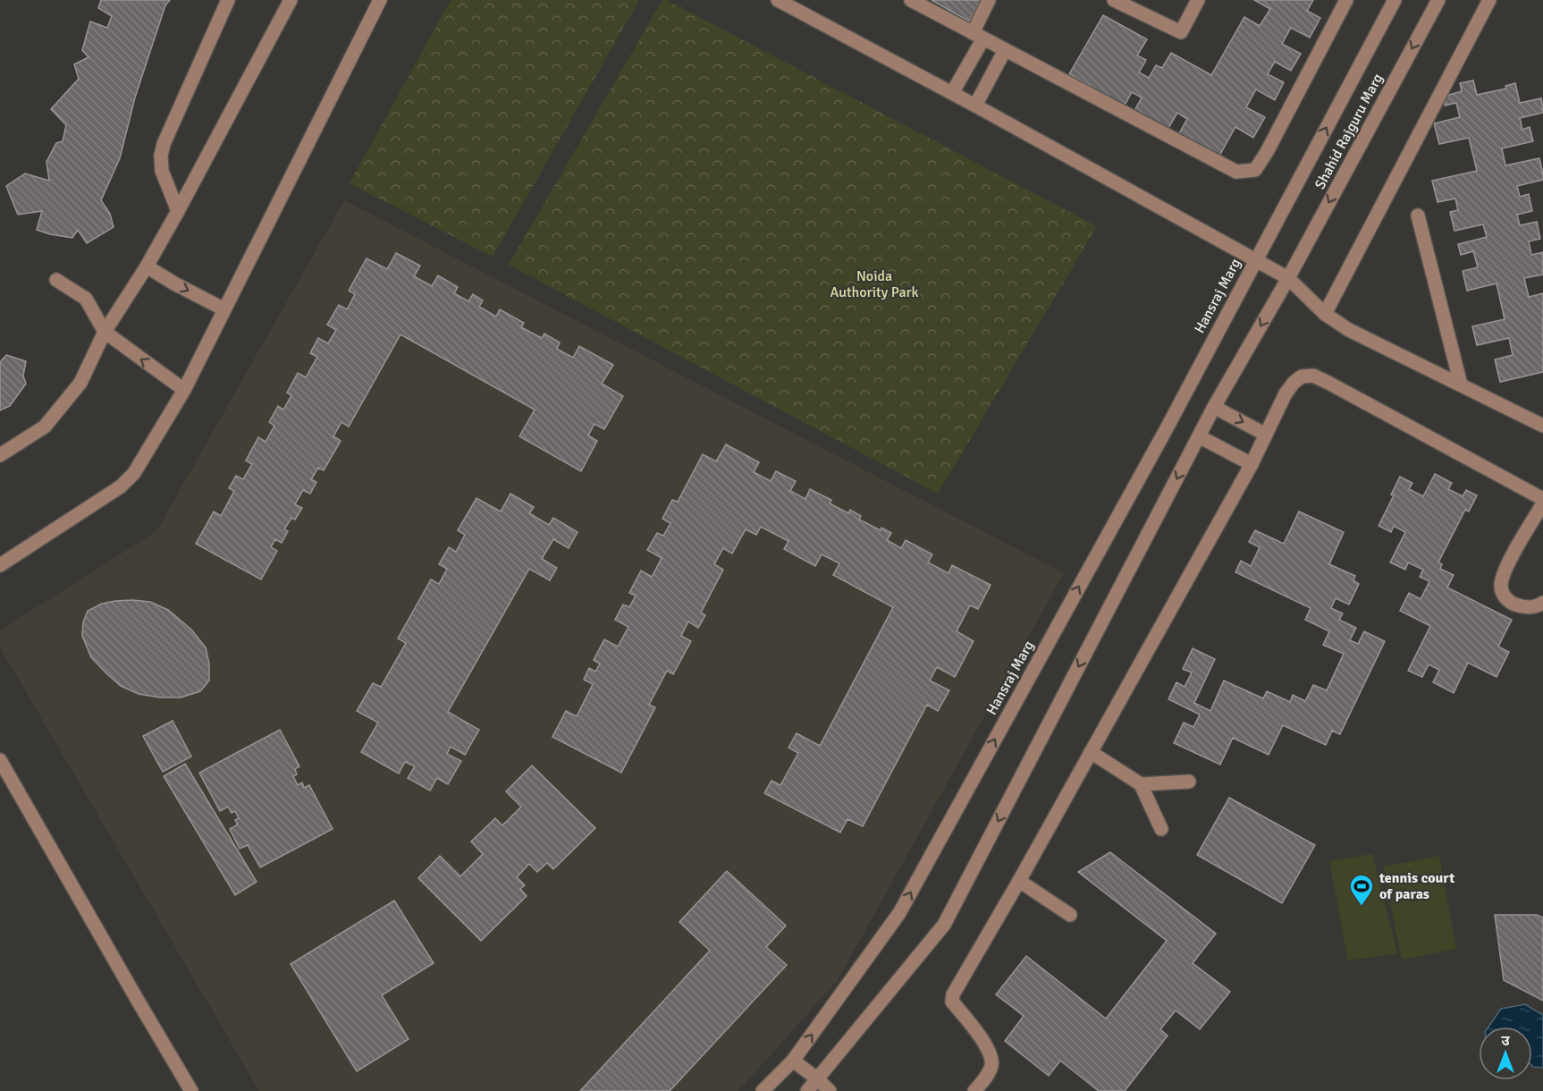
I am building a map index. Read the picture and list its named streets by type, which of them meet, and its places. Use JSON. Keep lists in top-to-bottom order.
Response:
{
  "streets": {
    "street": ["Shahid Rajguru Marg", "Hansraj Marg"]
  },
  "crossings": [
    ["Shahid Rajguru Marg", "Hansraj Marg"]
  ],
  "parks": ["Noida Authority Park"],
  "places": {
    "sports": ["tennis court of paras"]
  },
  "north": "top"
}
